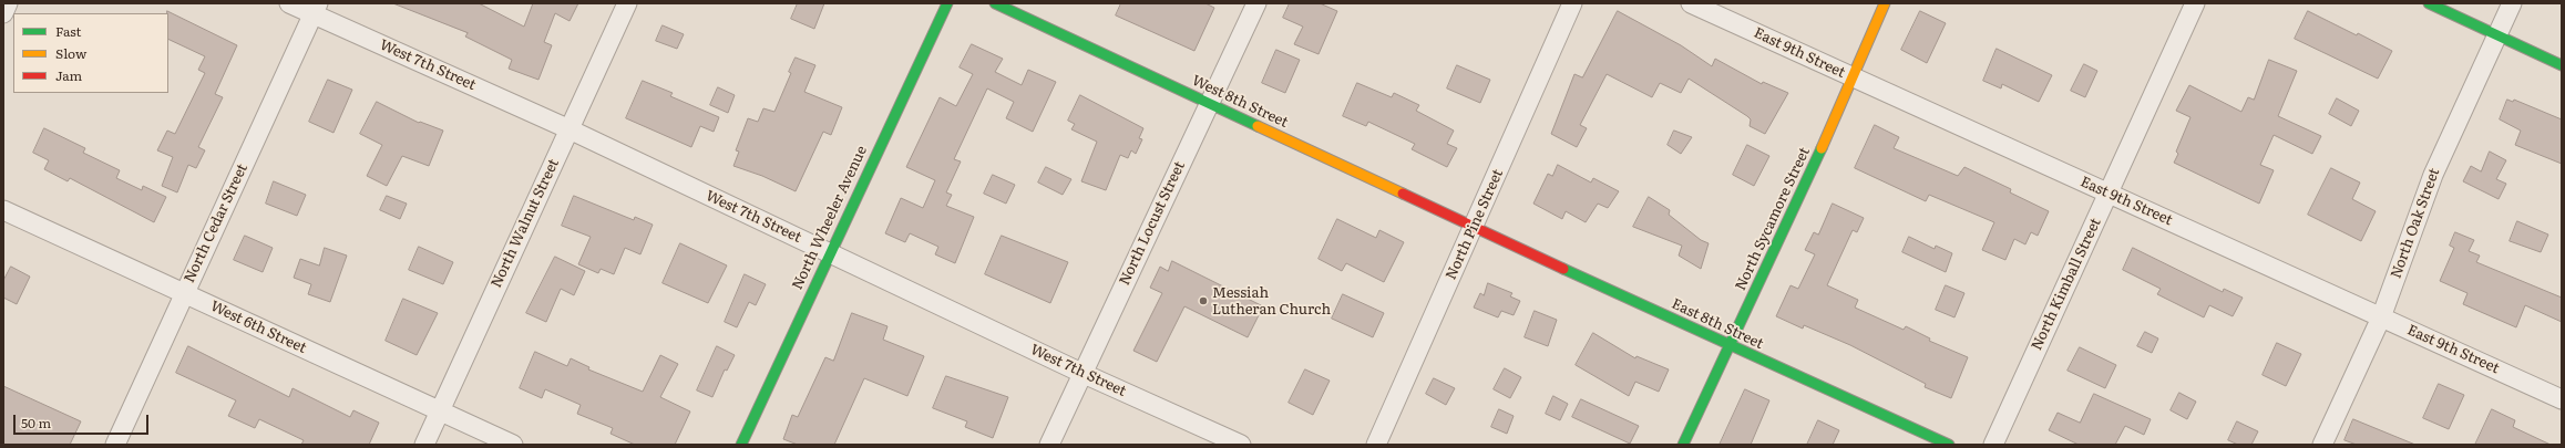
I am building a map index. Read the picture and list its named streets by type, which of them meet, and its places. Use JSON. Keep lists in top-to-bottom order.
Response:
{
  "streets": {
    "street": [
      "East 9th Street",
      "West 7th Street",
      "West 8th Street",
      "North Wheeler Avenue",
      "North Sycamore Street",
      "North Cedar Street",
      "North Walnut Street",
      "North Locust Street",
      "North Oak Street",
      "North Pine Street",
      "North Kimball Street",
      "East 8th Street",
      "West 6th Street"
    ]
  },
  "crossings": [
    ["East 9th Street", "North Sycamore Street"],
    ["East 9th Street", "North Oak Street"],
    ["East 9th Street", "North Kimball Street"],
    ["West 7th Street", "North Wheeler Avenue"],
    ["West 7th Street", "North Cedar Street"],
    ["West 7th Street", "North Walnut Street"],
    ["West 7th Street", "North Locust Street"],
    ["West 8th Street", "North Locust Street"],
    ["West 8th Street", "North Pine Street"],
    ["West 8th Street", "East 8th Street"],
    ["North Sycamore Street", "East 8th Street"],
    ["North Cedar Street", "West 6th Street"],
    ["North Walnut Street", "West 6th Street"],
    ["North Pine Street", "East 8th Street"]
  ],
  "places": ["Messiah Lutheran Church"],
  "legend": ["Fast", "Slow", "Jam"],
  "scale_bar": "50 m"
}
